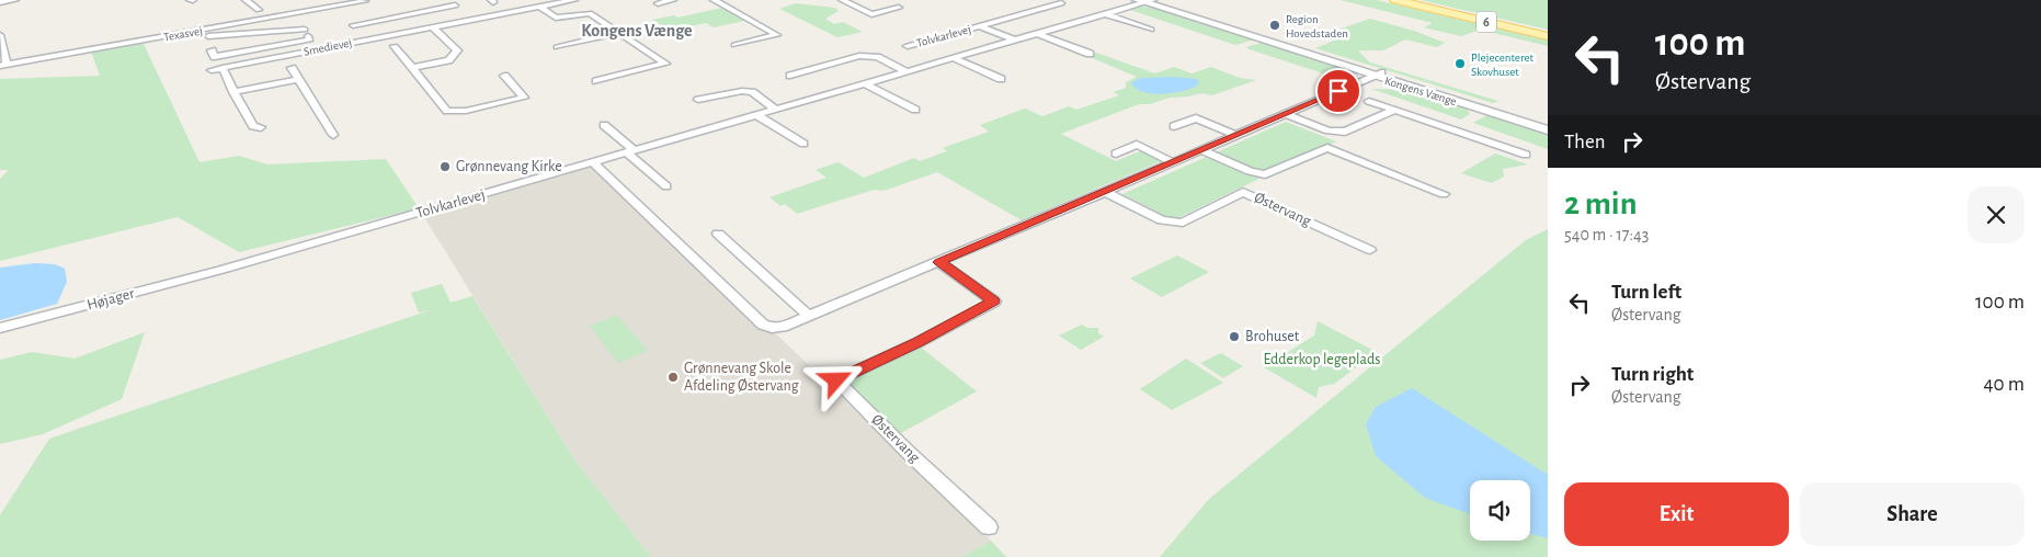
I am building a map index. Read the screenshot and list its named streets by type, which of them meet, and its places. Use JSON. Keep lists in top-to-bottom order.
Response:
{
  "streets": {
    "main road": ["6"],
    "street": [
      "Texasvej",
      "Tolvkarlevej",
      "Smedievej",
      "Kongens Vænge",
      "Østervang",
      "Højager"
    ]
  },
  "crossings": [
    ["Tolvkarlevej", "Kongens Vænge"],
    ["Tolvkarlevej", "Højager"]
  ],
  "districts": ["Kongens Vænge"],
  "parks": ["Edderkop legeplads"],
  "places": [
    "Region Hovedstaden",
    "Plejecenteret Skovhuset",
    "Grønnevang Kirke",
    "Brohuset",
    "Grønnevang Skole Afdeling Østervang"
  ],
  "page": {
    "turn": ["100 m", "Østervang"],
    "then": "Then",
    "heading": ["2 min", "540 m · 17:43"],
    "list": [
      {
        "name": "Turn left",
        "note": "Østervang",
        "value": "100 m"
      },
      {
        "name": "Turn right",
        "note": "Østervang",
        "value": "40 m"
      }
    ],
    "buttons": ["Exit", "Share"]
  }
}
